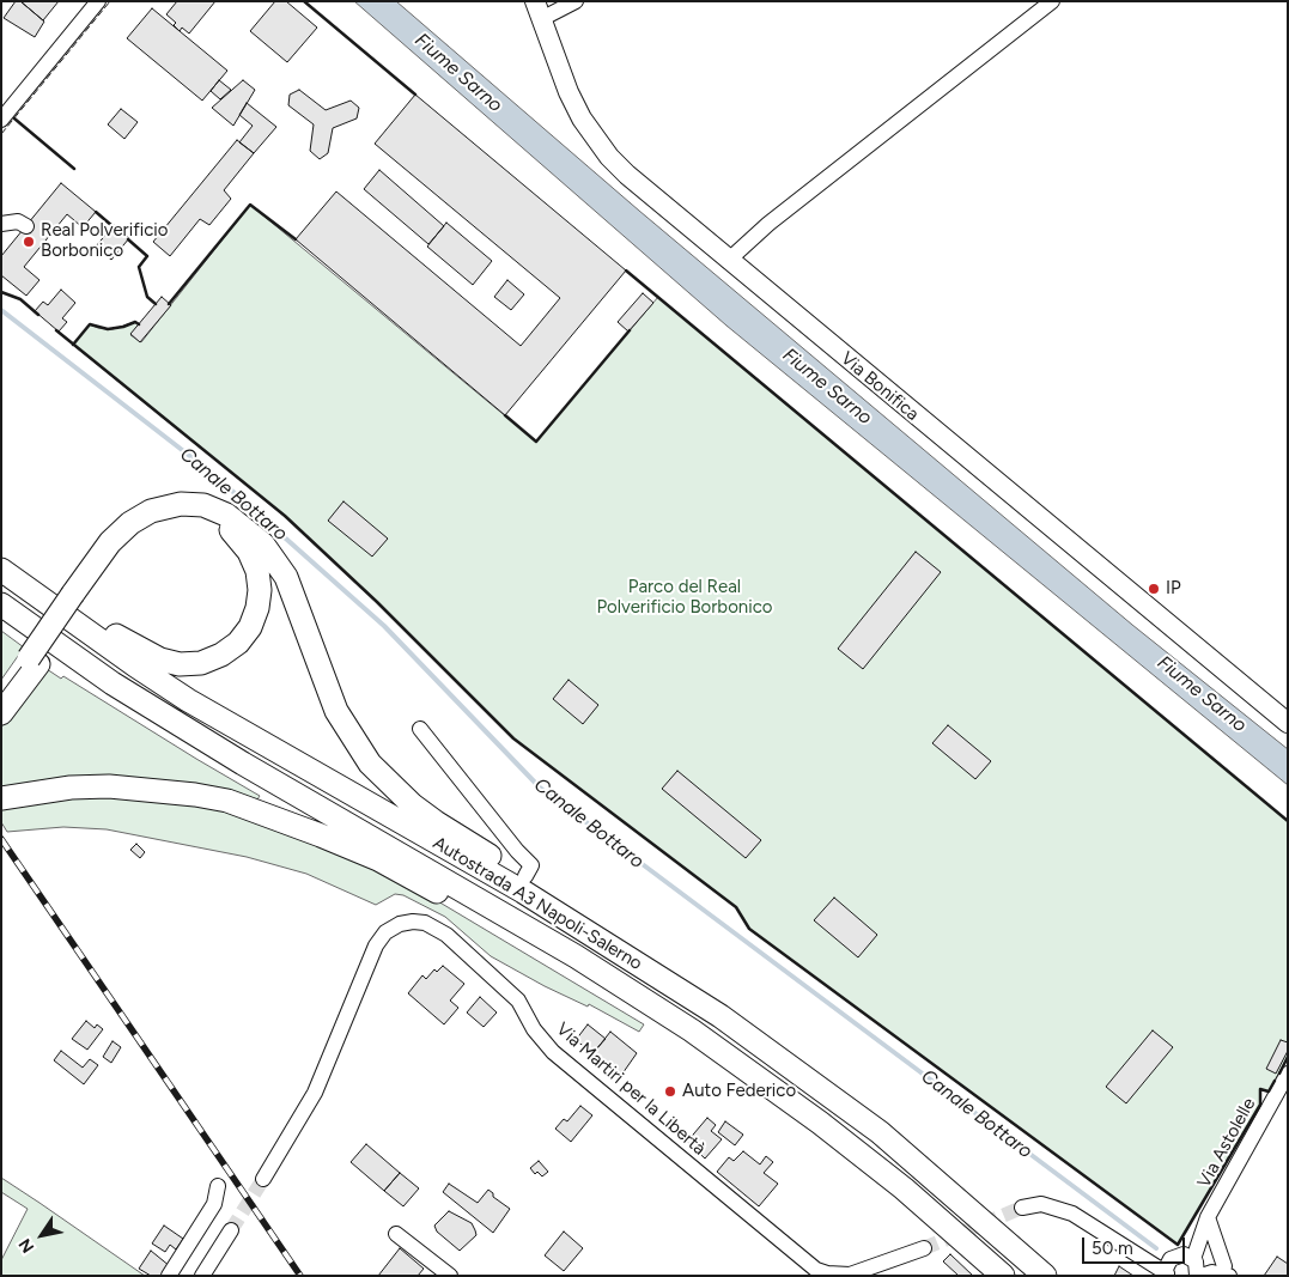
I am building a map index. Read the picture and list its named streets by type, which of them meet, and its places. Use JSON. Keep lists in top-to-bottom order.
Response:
{
  "streets": {
    "highway": ["Autostrada A3 Napoli-Salerno"],
    "main road": ["Via Bonifica"],
    "street": ["Via Martiri per la Libertà", "Via Astolelle"]
  },
  "water": ["Fiume Sarno", "Canale Bottaro"],
  "parks": ["Parco del Real Polverificio Borbonico"],
  "places": ["Real Polverificio Borbonico", "IP", "Auto Federico"],
  "scale_bar": "50 m",
  "north": "bottom left"
}
